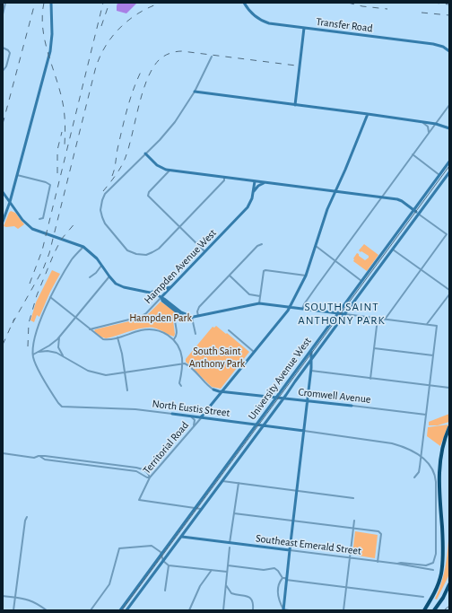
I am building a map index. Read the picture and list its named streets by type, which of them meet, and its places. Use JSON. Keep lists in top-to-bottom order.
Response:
{
  "streets": {
    "street": [
      "Transfer Road",
      "Hampden Avenue West",
      "University Avenue West",
      "Cromwell Avenue",
      "North Eustis Street",
      "Territorial Road",
      "Southeast Emerald Street"
    ]
  },
  "crossings": [
    ["University Avenue West", "Cromwell Avenue"],
    ["University Avenue West", "North Eustis Street"],
    ["University Avenue West", "Territorial Road"],
    ["University Avenue West", "Southeast Emerald Street"],
    ["Cromwell Avenue", "Territorial Road"],
    ["North Eustis Street", "Territorial Road"]
  ],
  "districts": ["SOUTH SAINT ANTHONY PARK"],
  "parks": ["Hampden Park", "South Saint Anthony Park"]
}
